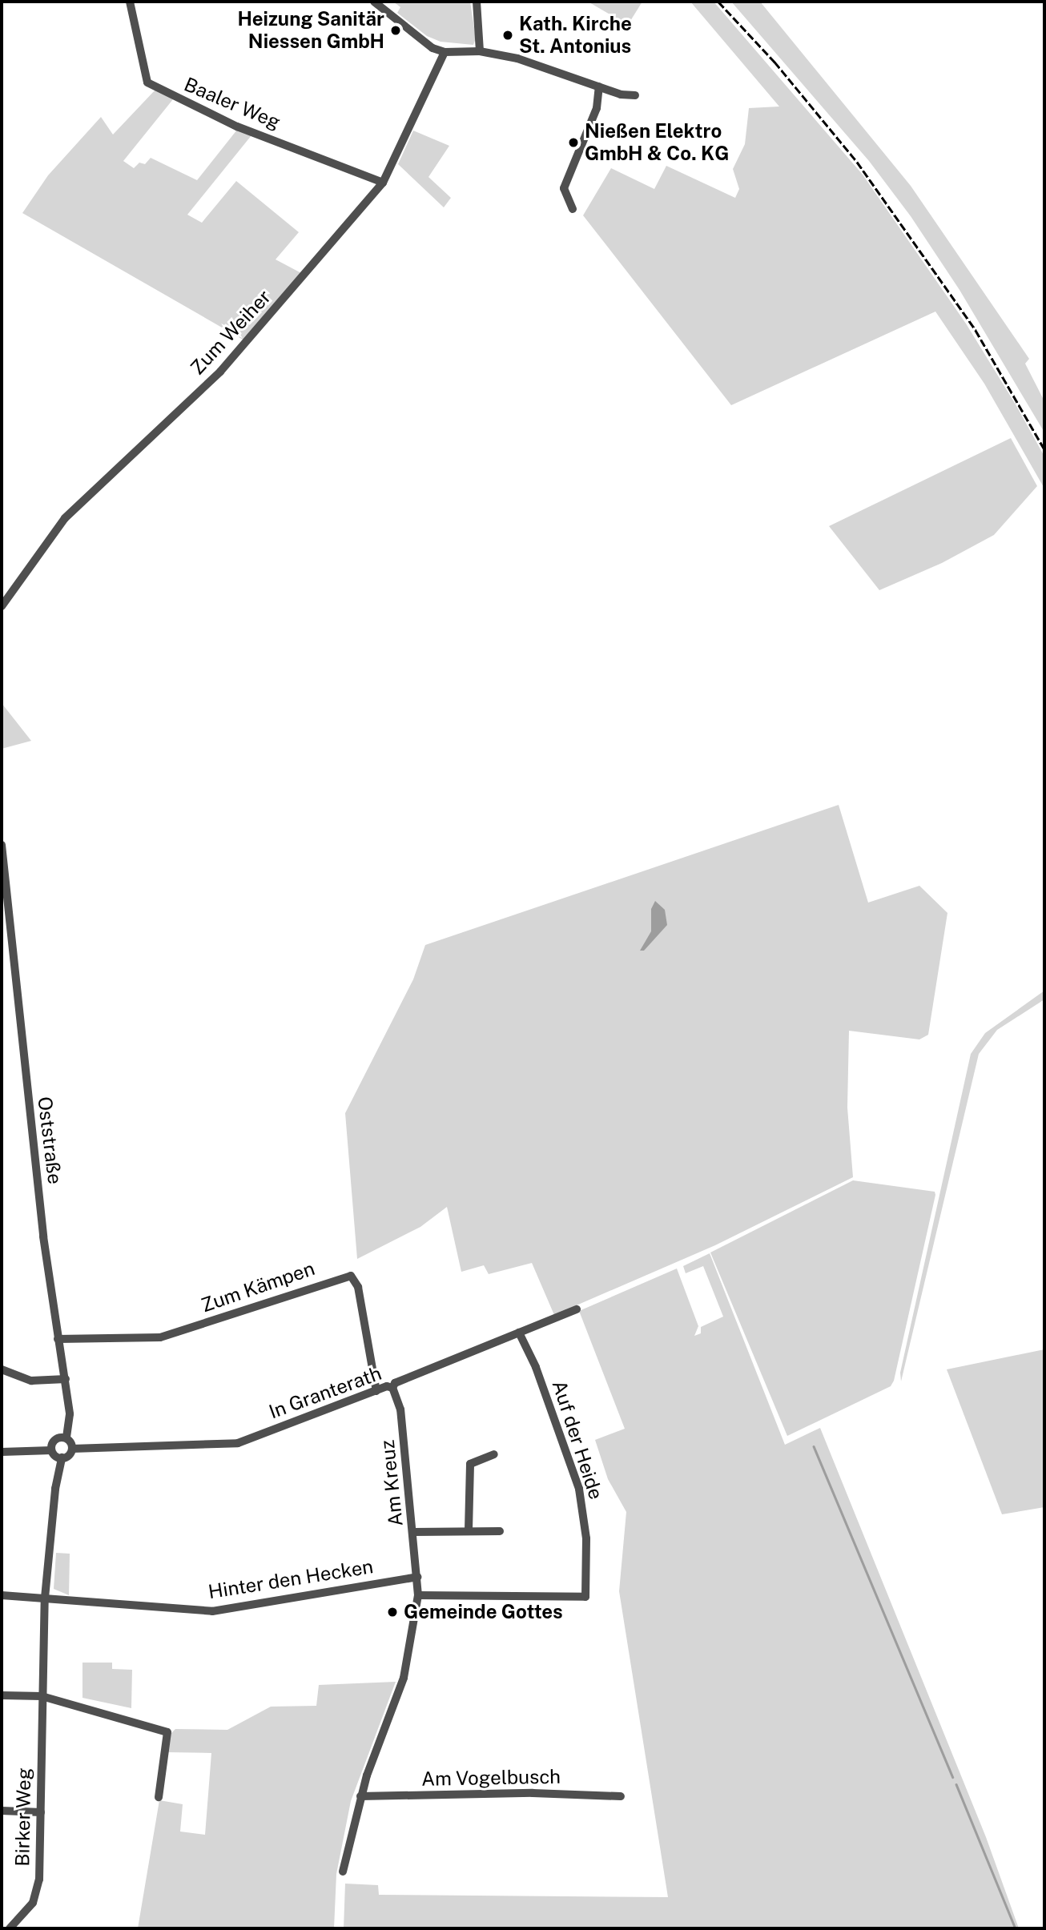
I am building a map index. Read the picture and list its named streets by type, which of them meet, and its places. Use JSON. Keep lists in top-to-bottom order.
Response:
{
  "streets": {
    "street": [
      "Baaler Weg",
      "Zum Weiher",
      "Oststraße",
      "Zum Kämpen",
      "In Granterath",
      "Auf der Heide",
      "Am Kreuz",
      "Hinter den Hecken",
      "Am Vogelbusch",
      "Birker Weg"
    ]
  },
  "crossings": [
    ["Baaler Weg", "Zum Weiher"],
    ["Oststraße", "Zum Kämpen"],
    ["Oststraße", "In Granterath"],
    ["Oststraße", "Birker Weg"],
    ["Zum Kämpen", "In Granterath"],
    ["In Granterath", "Auf der Heide"],
    ["In Granterath", "Am Kreuz"],
    ["In Granterath", "Birker Weg"],
    ["Am Kreuz", "Hinter den Hecken"],
    ["Hinter den Hecken", "Birker Weg"]
  ],
  "places": [
    "Heizung Sanitär Niessen GmbH",
    "Kath. Kirche St. Antonius",
    "Nießen Elektro GmbH & Co. KG",
    "Gemeinde Gottes"
  ]
}
